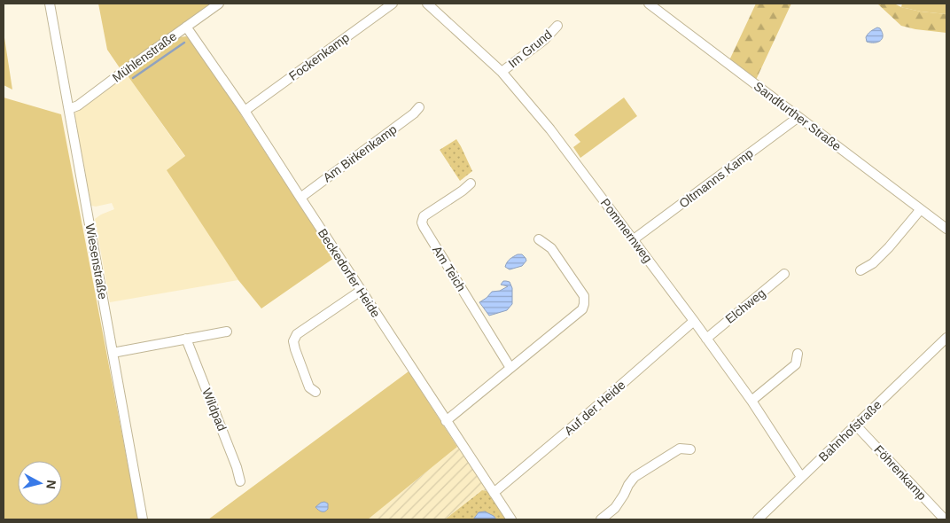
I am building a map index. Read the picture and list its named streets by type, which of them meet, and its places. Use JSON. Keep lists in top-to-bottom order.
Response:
{
  "streets": {
    "street": [
      "Im Grund",
      "Mühlenstraße",
      "Fockenkamp",
      "Sandfurther Straße",
      "Am Birkenkamp",
      "Oltmanns Kamp",
      "Pommernweg",
      "Wiesenstraße",
      "Am Teich",
      "Beckedorfer Heide",
      "Elchweg",
      "Auf der Heide",
      "Wildpad",
      "Bahnhofstraße",
      "Föhrenkamp"
    ]
  },
  "crossings": [
    ["Im Grund", "Pommernweg"],
    ["Mühlenstraße", "Wiesenstraße"],
    ["Mühlenstraße", "Beckedorfer Heide"],
    ["Fockenkamp", "Beckedorfer Heide"],
    ["Sandfurther Straße", "Oltmanns Kamp"],
    ["Am Birkenkamp", "Beckedorfer Heide"],
    ["Oltmanns Kamp", "Pommernweg"],
    ["Pommernweg", "Elchweg"],
    ["Pommernweg", "Auf der Heide"],
    ["Pommernweg", "Bahnhofstraße"],
    ["Beckedorfer Heide", "Auf der Heide"],
    ["Bahnhofstraße", "Föhrenkamp"]
  ],
  "north": "right"
}
